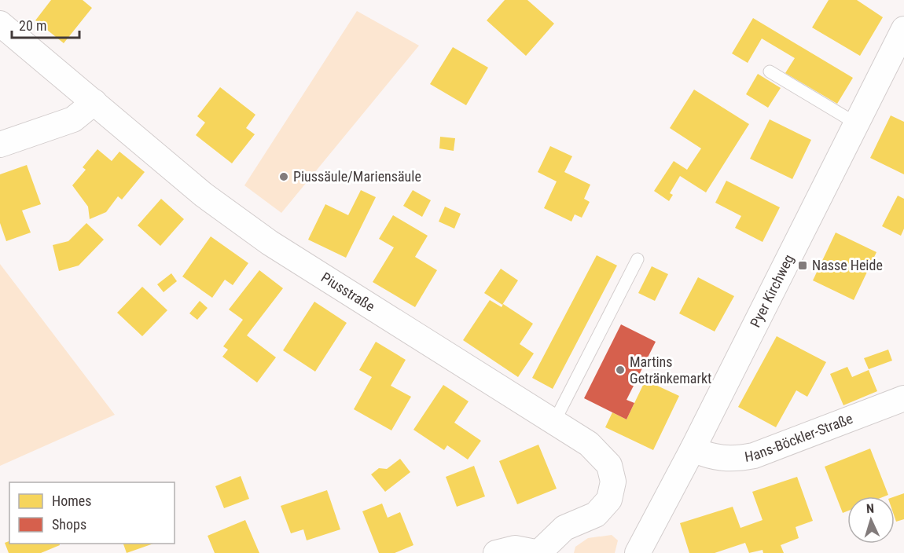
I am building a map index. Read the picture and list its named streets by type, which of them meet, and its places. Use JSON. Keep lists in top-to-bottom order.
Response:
{
  "streets": {
    "street": ["Piusstraße", "Pyer Kirchweg", "Hans-Böckler-Straße"]
  },
  "crossings": [
    ["Pyer Kirchweg", "Hans-Böckler-Straße"]
  ],
  "places": {
    "other": ["Piussäule/Mariensäule", "Martins Getränkemarkt"],
    "transit": ["Nasse Heide"]
  },
  "legend": ["Homes", "Shops"],
  "scale_bar": "20 m",
  "north": "top"
}
